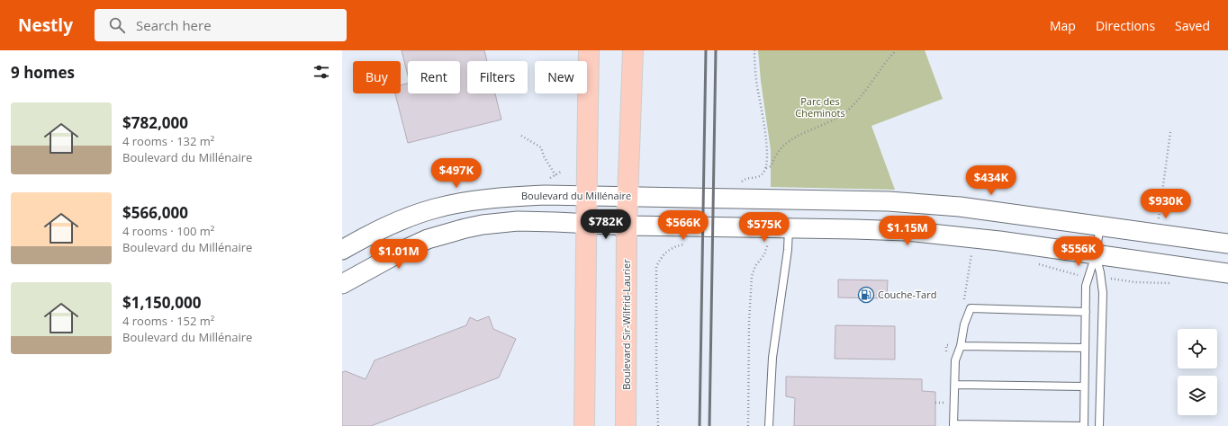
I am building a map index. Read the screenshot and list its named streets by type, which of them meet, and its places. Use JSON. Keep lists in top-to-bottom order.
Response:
{
  "streets": {
    "main road": ["Boulevard Sir-Wilfrid-Laurier"],
    "street": ["Boulevard du Millénaire"]
  },
  "crossings": [
    ["Boulevard du Millénaire", "Boulevard Sir-Wilfrid-Laurier"]
  ],
  "parks": ["Parc des Cheminots"],
  "places": {
    "fuel station": ["Couche-Tard"]
  },
  "page": {
    "header": "Nestly",
    "search": "Search here",
    "nav": ["Map", "Directions", "Saved"],
    "heading": "9 homes",
    "chip": [
      "Buy",
      "Rent",
      "Filters",
      "New"
    ],
    "list": [
      {
        "name": "$782,000",
        "note": "4 rooms · 132 m² · Boulevard du Millénaire"
      },
      {
        "name": "$566,000",
        "note": "4 rooms · 100 m² · Boulevard du Millénaire"
      },
      {
        "name": "$1,150,000",
        "note": "4 rooms · 152 m² · Boulevard du Millénaire"
      }
    ],
    "price": [
      "$497K",
      "$434K",
      "$930K",
      "$782K",
      "$566K",
      "$575K",
      "$1.15M",
      "$556K",
      "$1.01M"
    ]
  }
}
